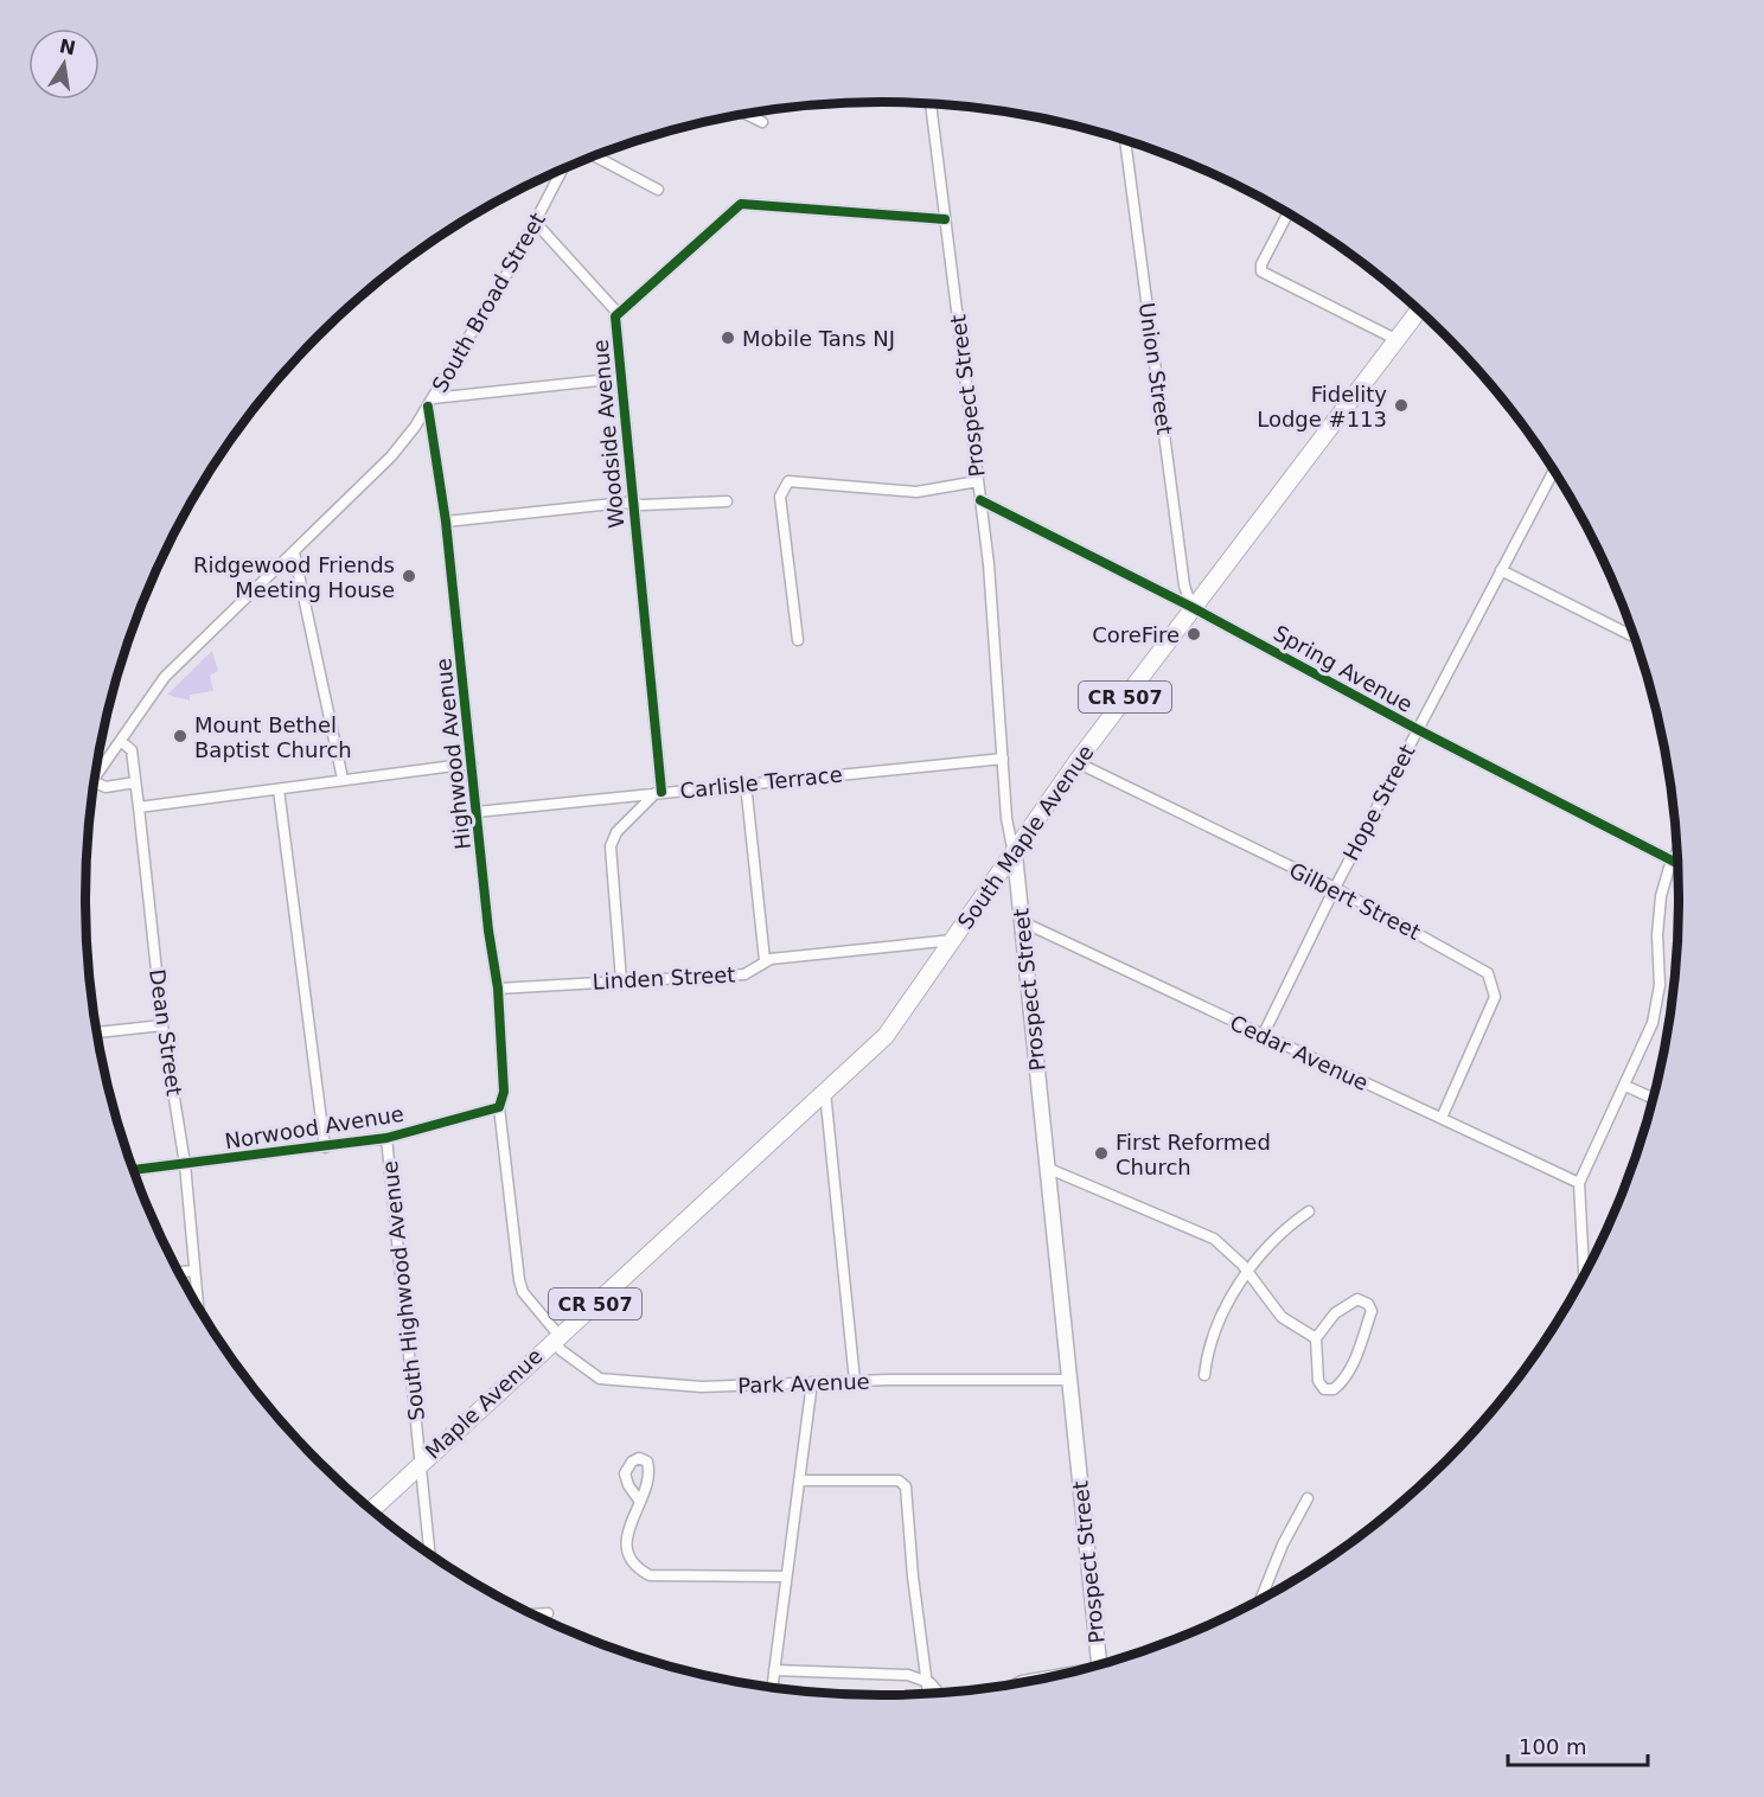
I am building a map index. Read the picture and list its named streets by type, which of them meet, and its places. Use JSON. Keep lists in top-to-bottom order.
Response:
{
  "streets": {
    "main road": [
      "Prospect Street",
      "CR 507",
      "South Maple Avenue",
      "Maple Avenue"
    ],
    "street": [
      "South Broad Street",
      "Union Street",
      "Woodside Avenue",
      "Spring Avenue",
      "Highwood Avenue",
      "Carlisle Terrace",
      "Hope Street",
      "Gilbert Street",
      "Linden Street",
      "Dean Street",
      "Cedar Avenue",
      "Norwood Avenue",
      "South Highwood Avenue",
      "Park Avenue"
    ]
  },
  "crossings": [
    ["South Broad Street", "Highwood Avenue"],
    ["South Broad Street", "Dean Street"],
    ["Union Street", "Spring Avenue"],
    ["Union Street", "South Maple Avenue"],
    ["Prospect Street", "Woodside Avenue"],
    ["Prospect Street", "Spring Avenue"],
    ["Prospect Street", "Carlisle Terrace"],
    ["Prospect Street", "South Maple Avenue"],
    ["Prospect Street", "Cedar Avenue"],
    ["Prospect Street", "Park Avenue"],
    ["Woodside Avenue", "Carlisle Terrace"],
    ["Spring Avenue", "Hope Street"],
    ["Spring Avenue", "South Maple Avenue"],
    ["Highwood Avenue", "Carlisle Terrace"],
    ["Highwood Avenue", "Linden Street"],
    ["Highwood Avenue", "Norwood Avenue"],
    ["Highwood Avenue", "Park Avenue"],
    ["Highwood Avenue", "Maple Avenue"],
    ["Hope Street", "Gilbert Street"],
    ["Hope Street", "Cedar Avenue"],
    ["South Maple Avenue", "Gilbert Street"],
    ["South Maple Avenue", "Linden Street"],
    ["South Maple Avenue", "Maple Avenue"],
    ["Gilbert Street", "Cedar Avenue"],
    ["Dean Street", "Norwood Avenue"],
    ["Norwood Avenue", "South Highwood Avenue"],
    ["South Highwood Avenue", "Maple Avenue"],
    ["Park Avenue", "Maple Avenue"]
  ],
  "places": [
    "Mobile Tans NJ",
    "Fidelity Lodge #113",
    "Ridgewood Friends Meeting House",
    "CoreFire",
    "Mount Bethel Baptist Church",
    "First Reformed Church"
  ],
  "scale_bar": "100 m",
  "north": "top"
}
